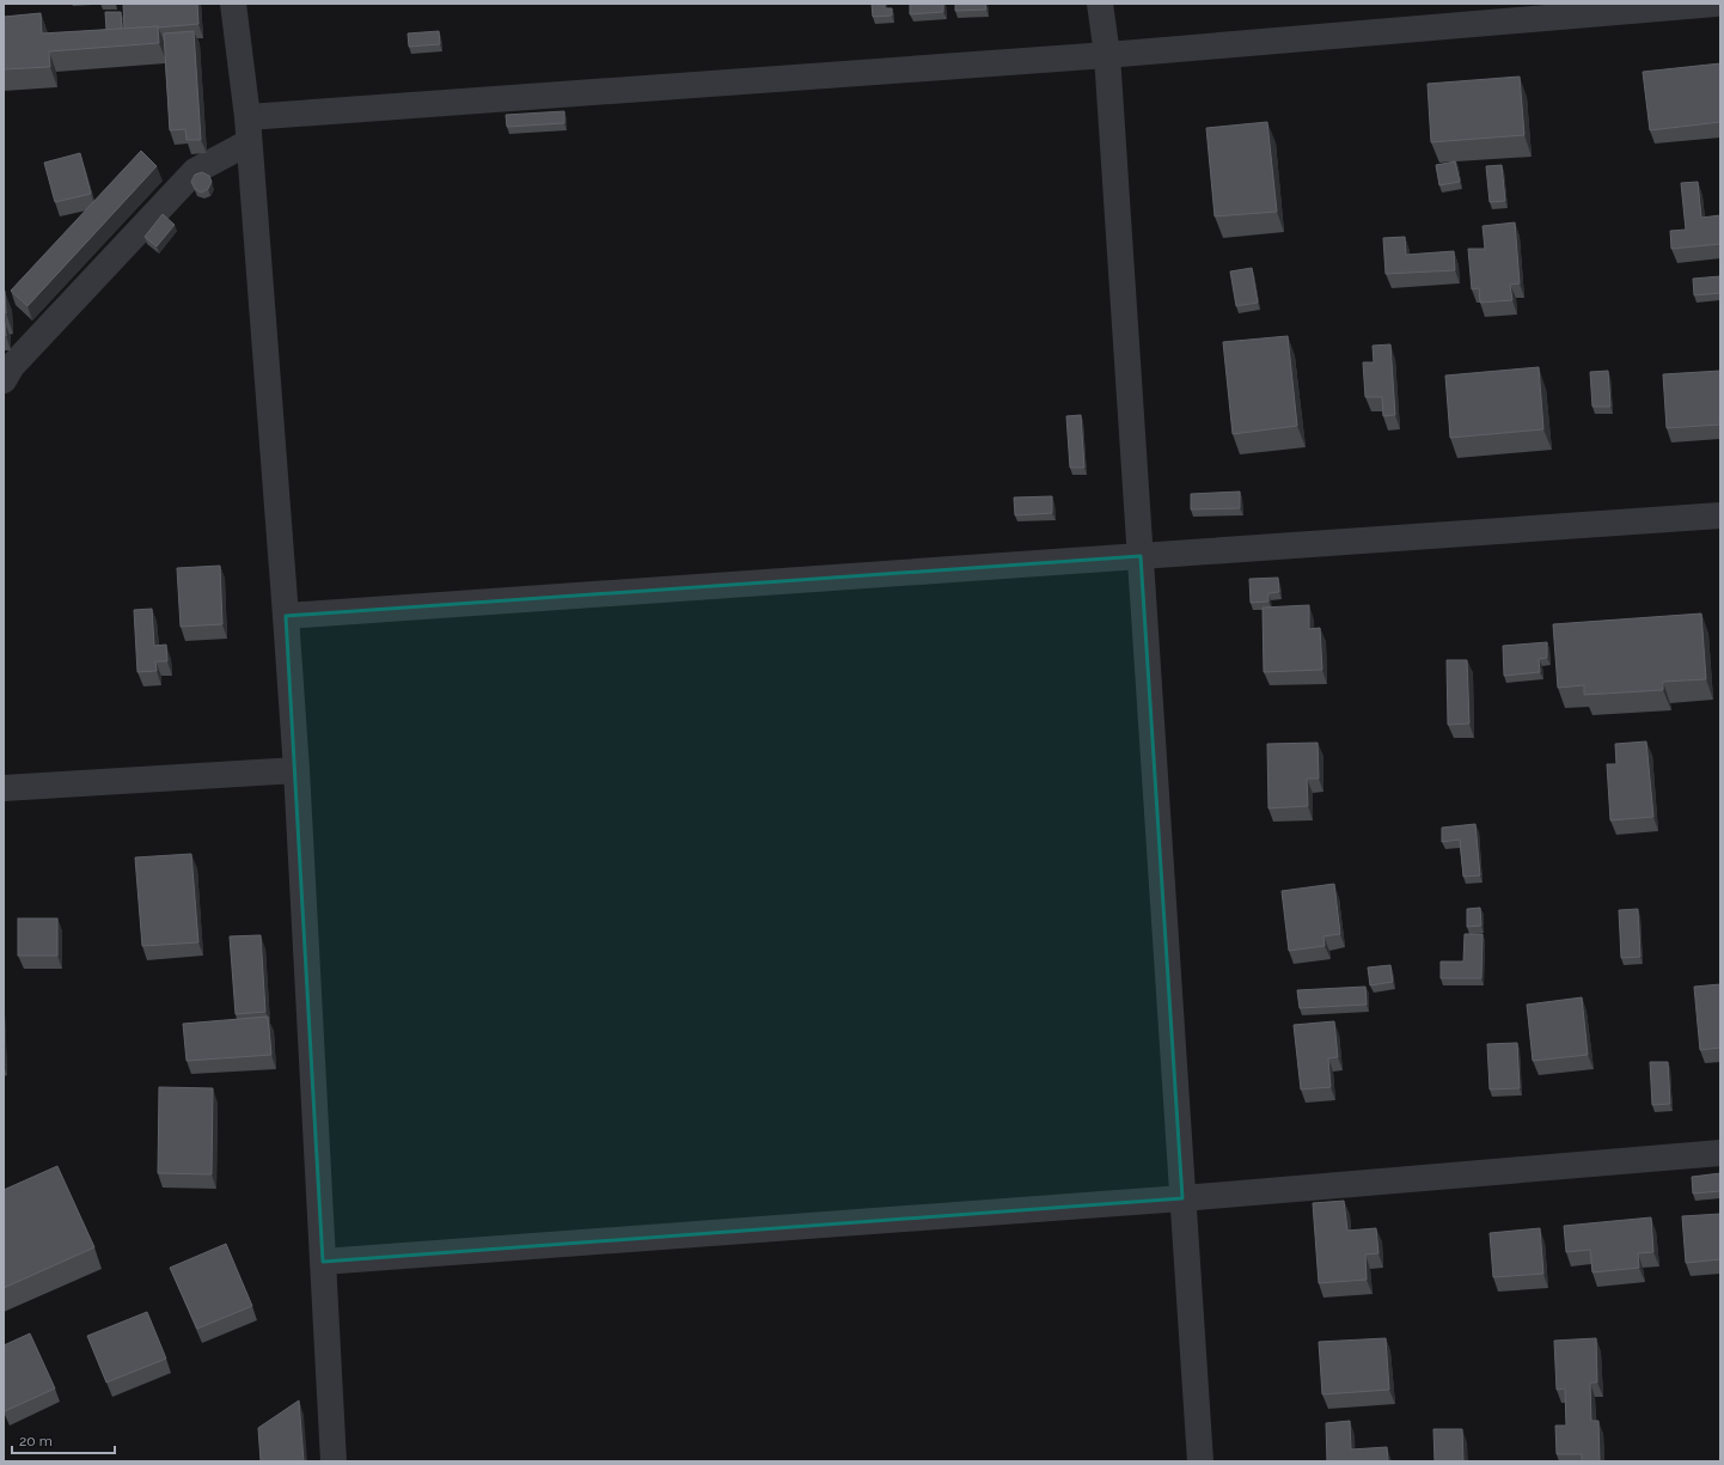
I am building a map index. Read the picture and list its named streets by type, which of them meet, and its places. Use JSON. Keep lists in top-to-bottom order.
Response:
{
  "scale_bar": "20 m"
}
